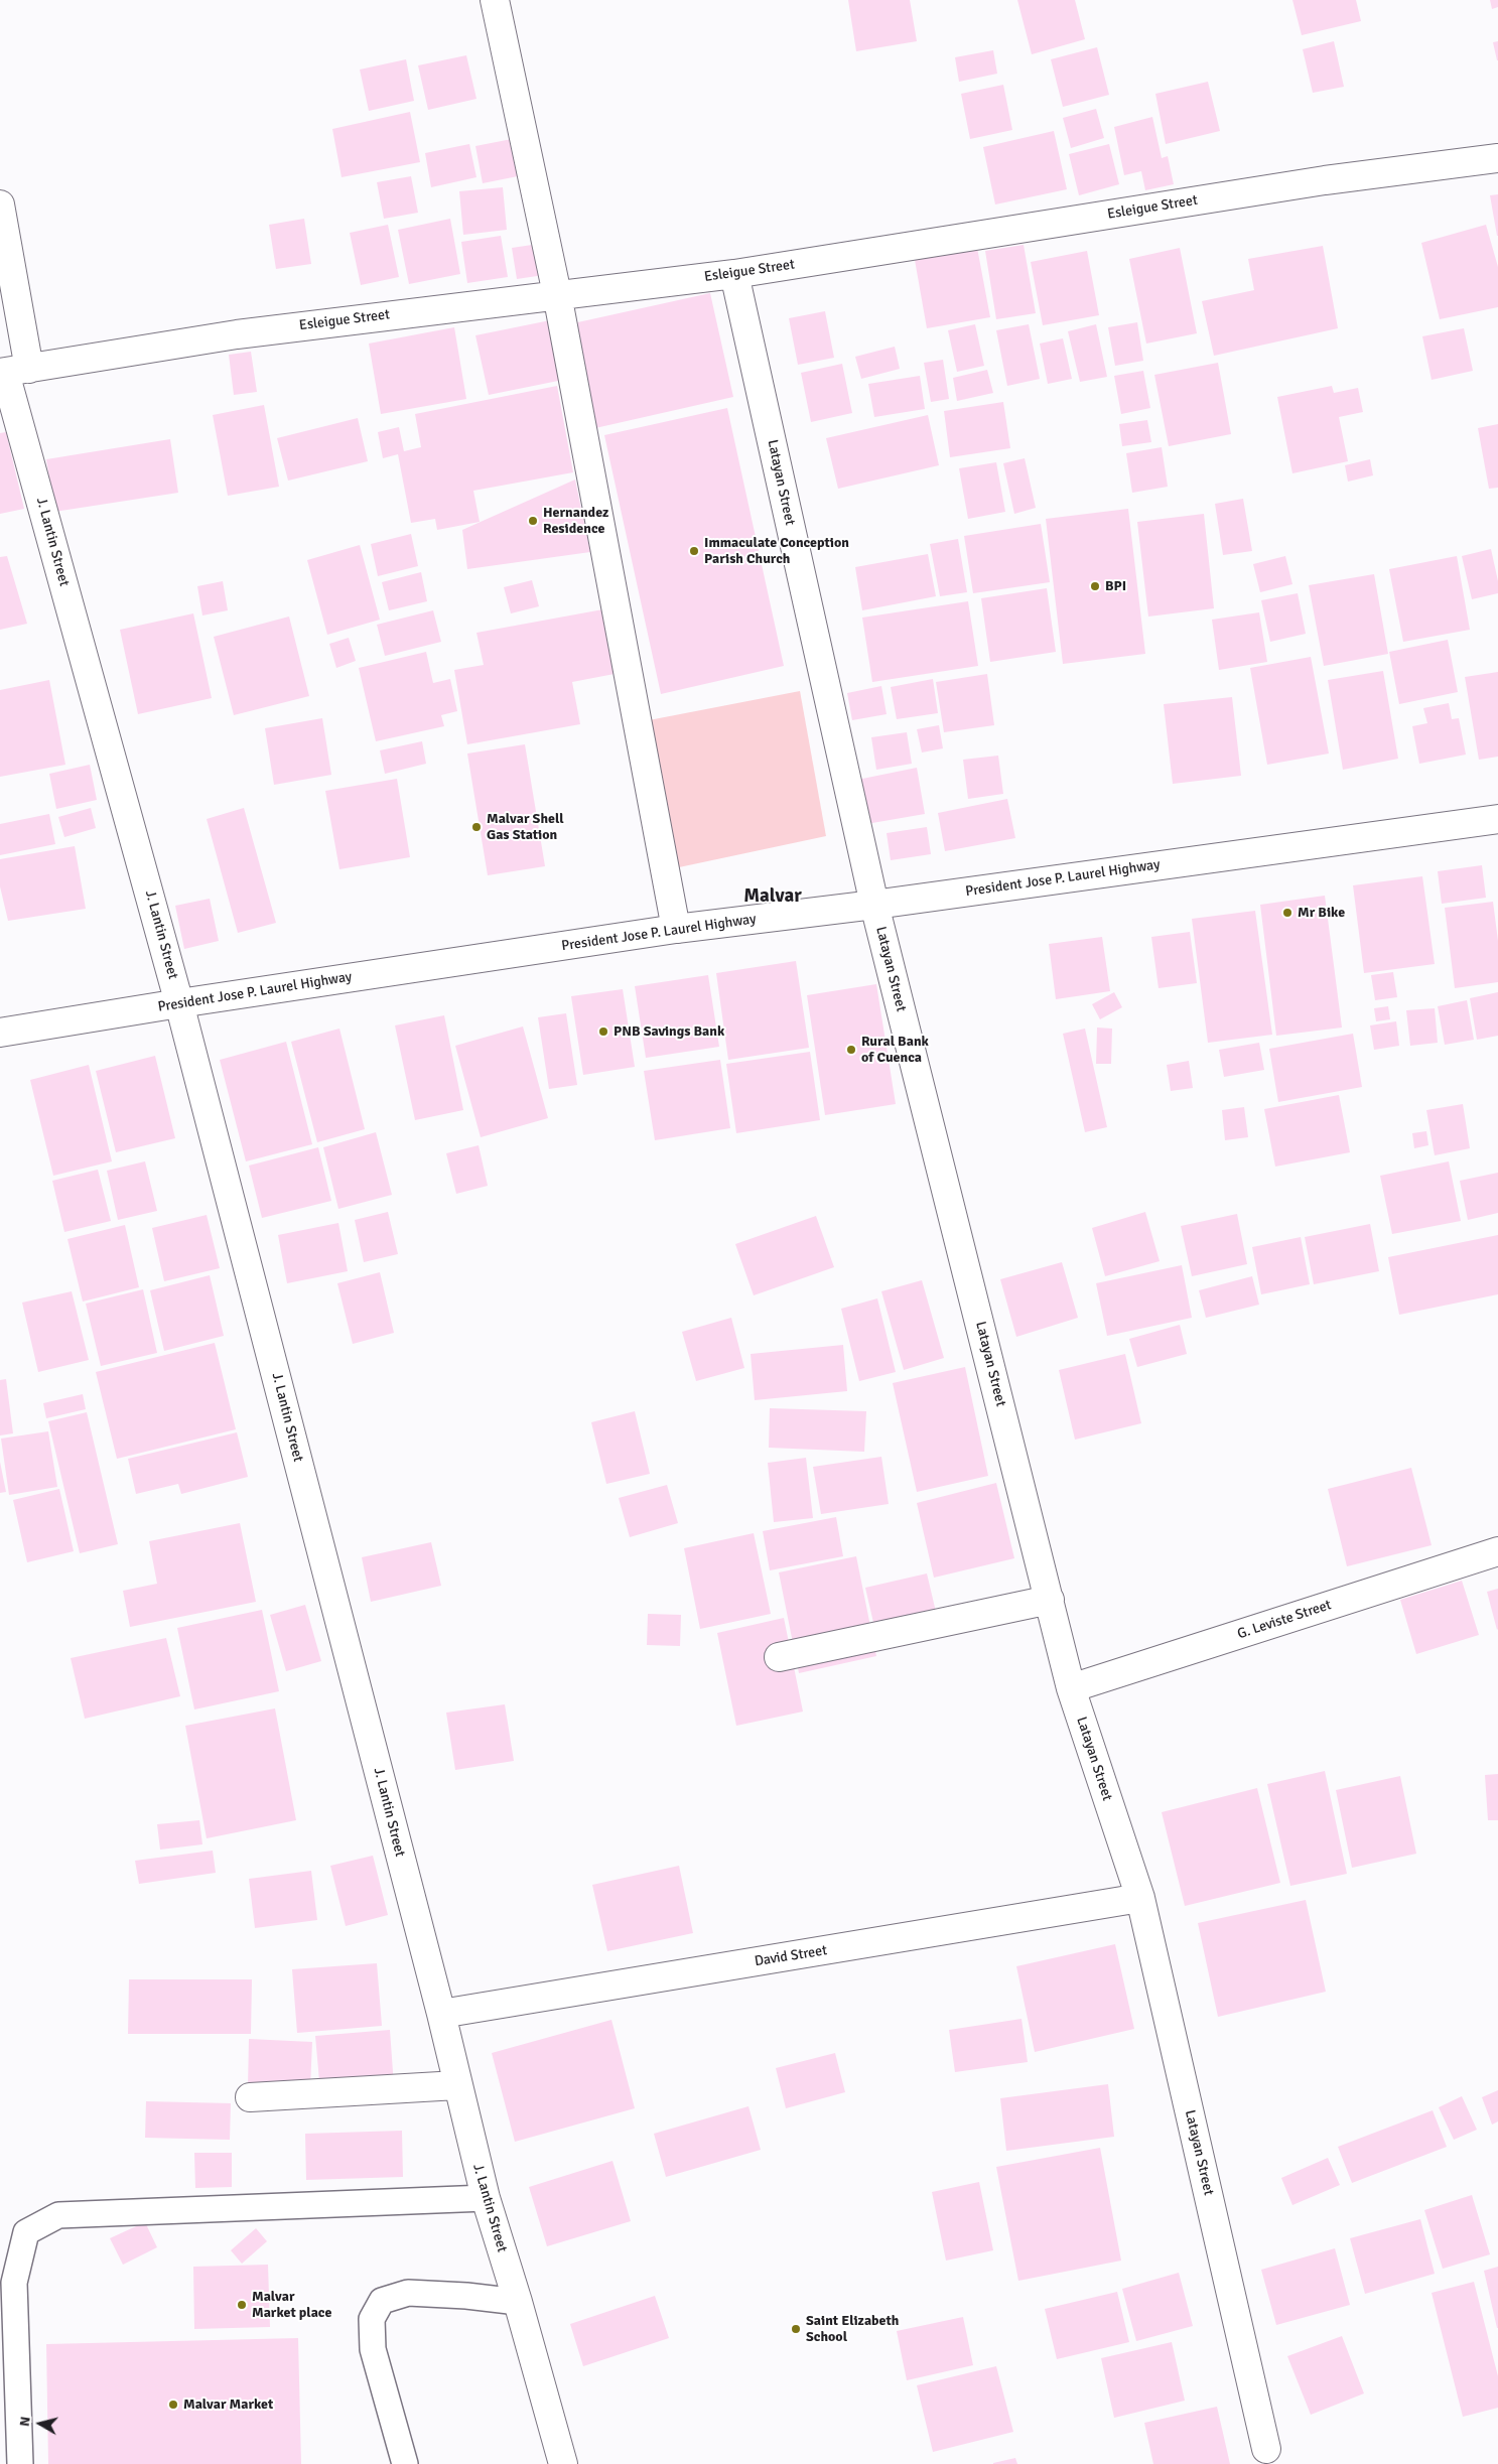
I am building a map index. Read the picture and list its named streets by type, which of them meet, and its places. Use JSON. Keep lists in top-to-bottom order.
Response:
{
  "streets": {
    "main road": [
      "Esleigue Street",
      "Latayan Street",
      "J. Lantin Street",
      "President Jose P. Laurel Highway",
      "G. Leviste Street",
      "David Street"
    ]
  },
  "crossings": [
    ["Esleigue Street", "Latayan Street"],
    ["Esleigue Street", "J. Lantin Street"],
    ["Latayan Street", "President Jose P. Laurel Highway"],
    ["Latayan Street", "G. Leviste Street"],
    ["Latayan Street", "David Street"],
    ["J. Lantin Street", "President Jose P. Laurel Highway"],
    ["J. Lantin Street", "David Street"]
  ],
  "districts": ["Malvar"],
  "places": [
    "Hernandez Residence",
    "Immaculate Conception Parish Church",
    "BPI",
    "Malvar Shell Gas Station",
    "Mr Bike",
    "PNB Savings Bank",
    "Rural Bank of Cuenca",
    "Malvar Market place",
    "Saint Elizabeth School",
    "Malvar Market"
  ],
  "north": "left"
}
